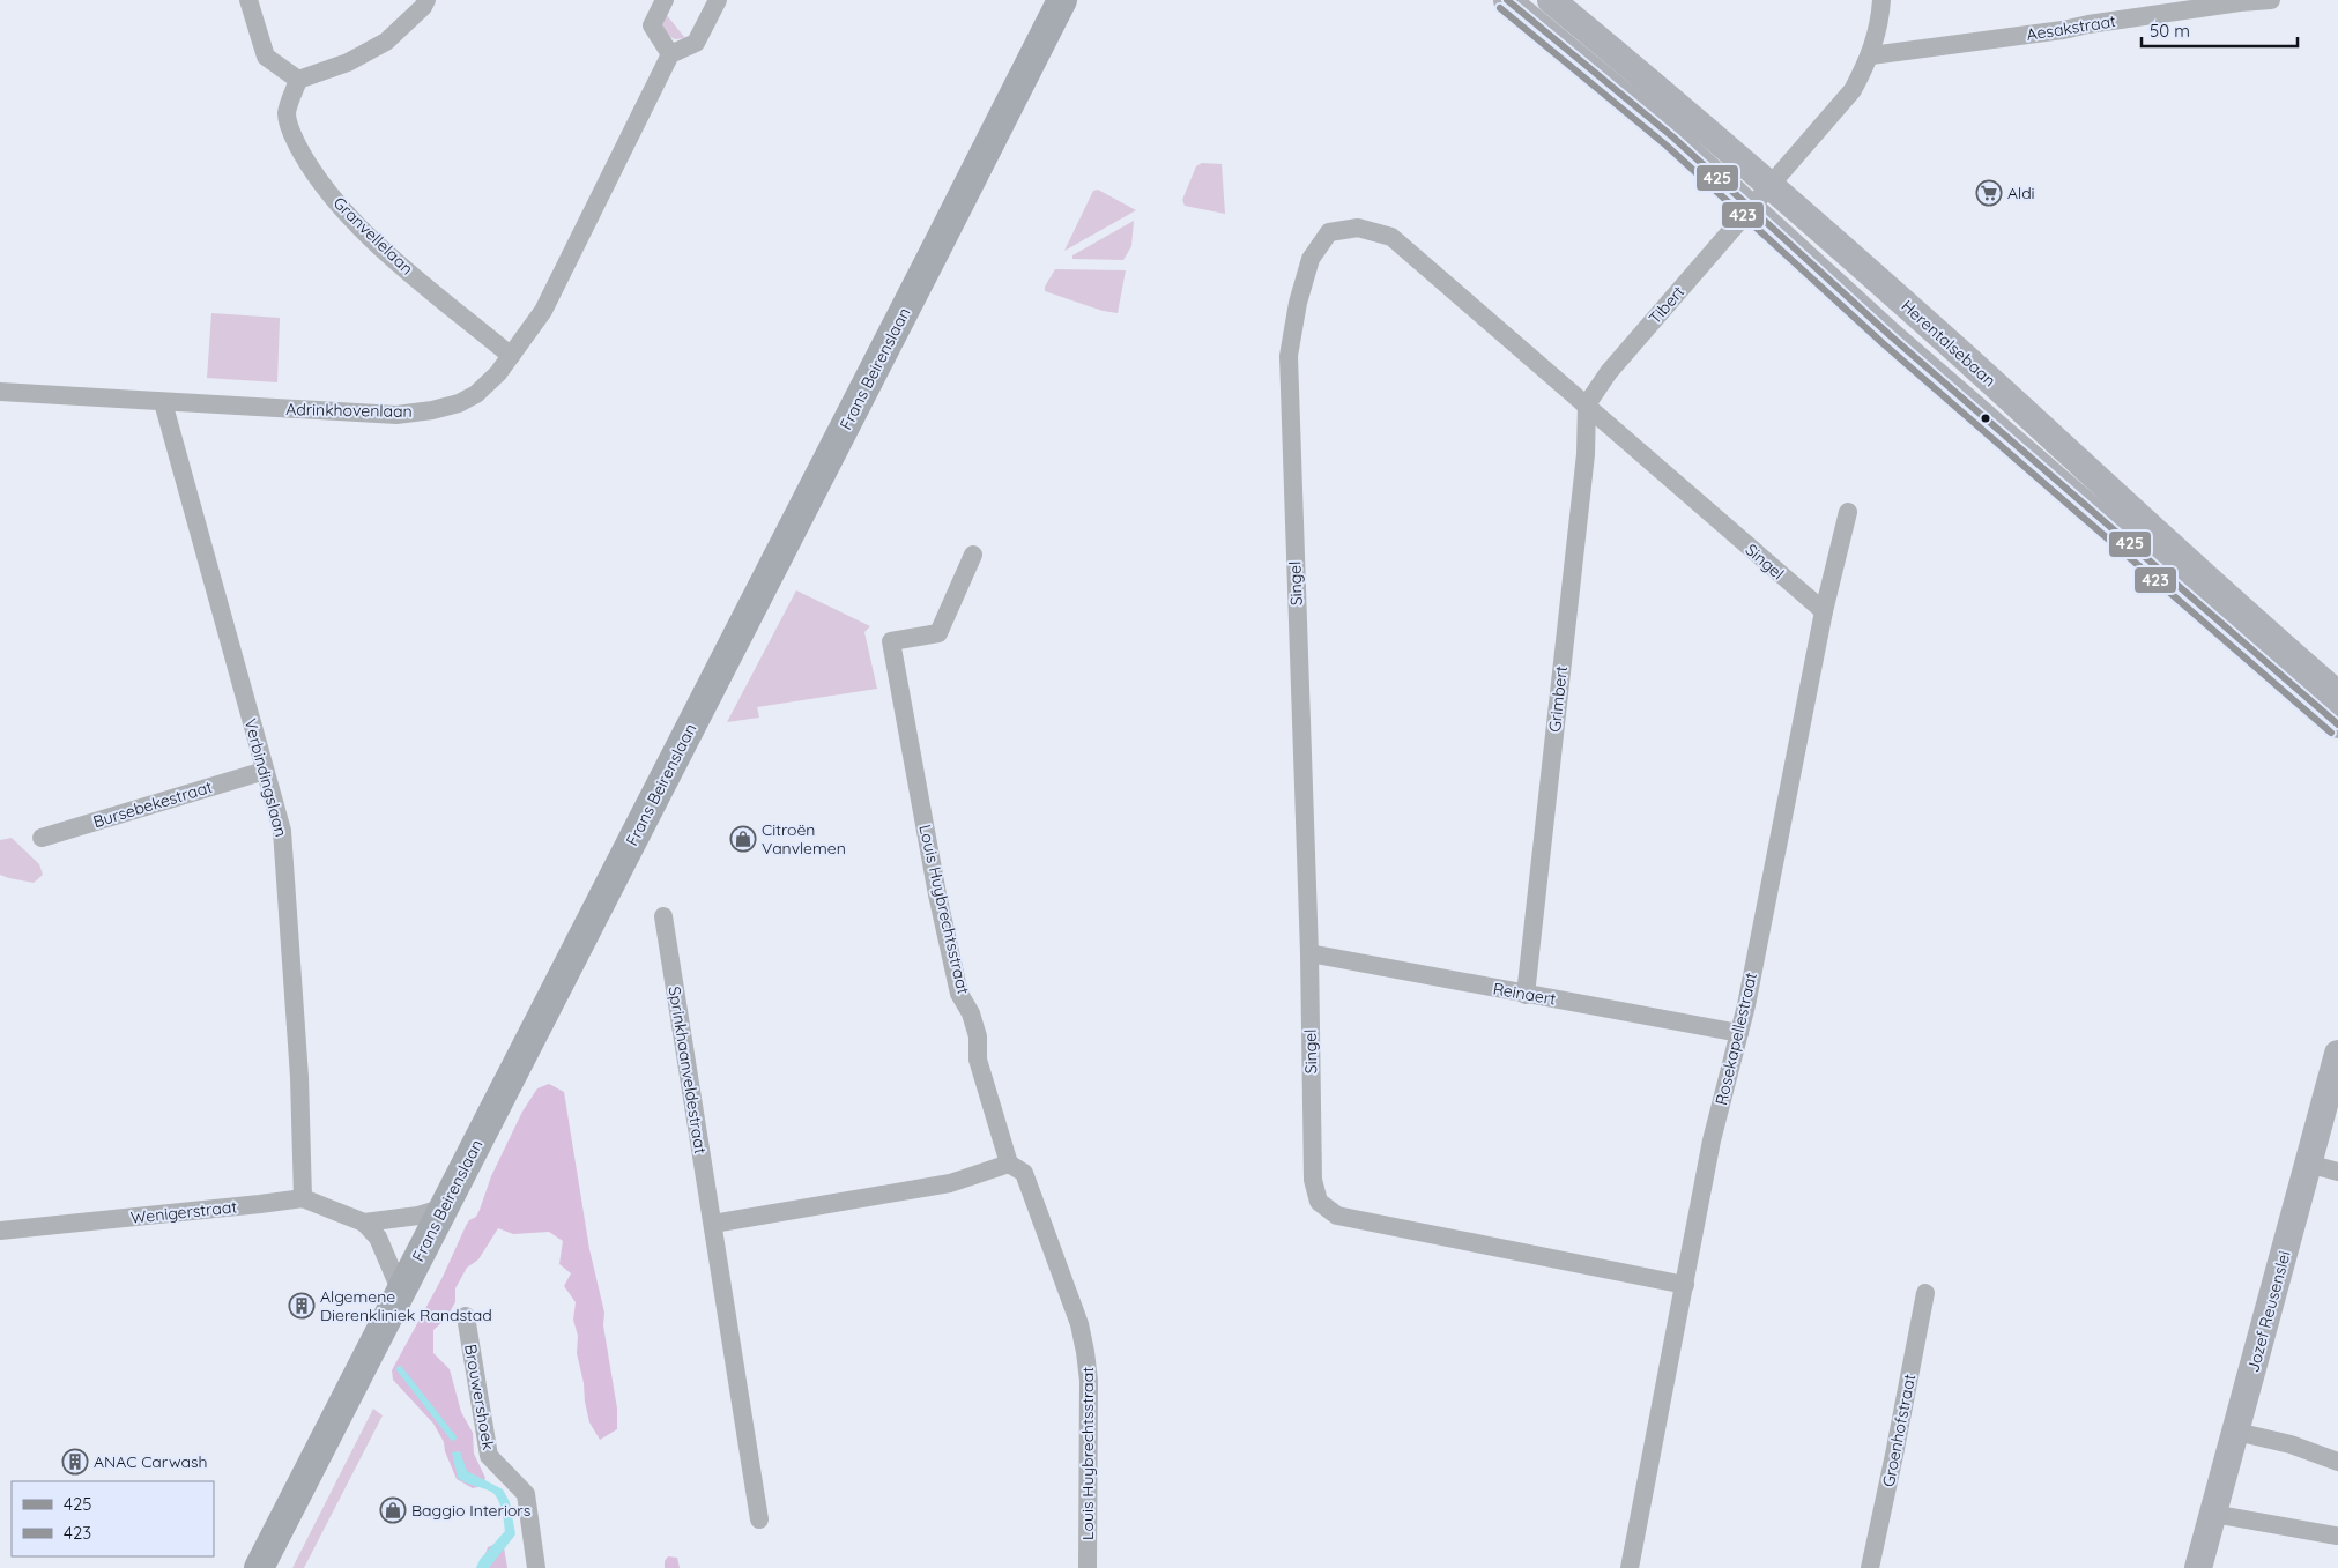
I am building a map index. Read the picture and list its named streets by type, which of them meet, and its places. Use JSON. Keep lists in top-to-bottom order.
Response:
{
  "streets": {
    "main road": ["Herentalsebaan", "Frans Beirenslaan", "Jozef Reusenslei"],
    "street": [
      "Aesakstraat",
      "Granvellelaan",
      "Tibert",
      "Adrinkhovenlaan",
      "Singel",
      "Grimbert",
      "Verbindingslaan",
      "Bursebekestraat",
      "Louis Huybrechtsstraat",
      "Reinaert",
      "Rosekapellestraat",
      "Sprinkhaanveldestraat",
      "Wenigerstraat",
      "Brouwershoek",
      "Groenhofstraat"
    ]
  },
  "crossings": [
    ["Aesakstraat", "Tibert"],
    ["Granvellelaan", "Adrinkhovenlaan"],
    ["Tibert", "Herentalsebaan"],
    ["Tibert", "Singel"],
    ["Tibert", "Grimbert"],
    ["Frans Beirenslaan", "Wenigerstraat"],
    ["Adrinkhovenlaan", "Verbindingslaan"],
    ["Singel", "Grimbert"],
    ["Singel", "Reinaert"],
    ["Singel", "Rosekapellestraat"],
    ["Grimbert", "Reinaert"],
    ["Verbindingslaan", "Bursebekestraat"],
    ["Verbindingslaan", "Wenigerstraat"],
    ["Reinaert", "Rosekapellestraat"]
  ],
  "places": {
    "supermarket": ["Aldi"],
    "shop": ["Citroën Vanvlemen", "Baggio Interiors"],
    "building": ["Algemene Dierenkliniek Randstad", "ANAC Carwash"]
  },
  "lines": ["transit line 425", "transit line 423"],
  "legend": ["425", "423"],
  "scale_bar": "50 m"
}
